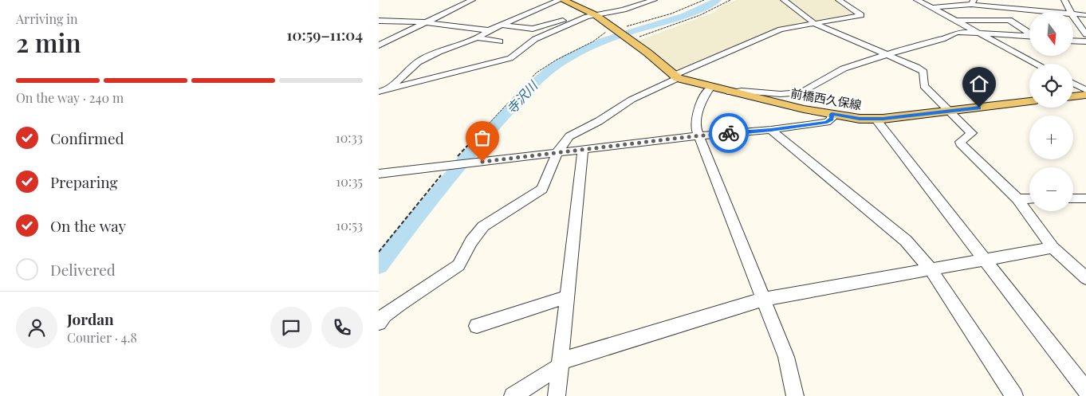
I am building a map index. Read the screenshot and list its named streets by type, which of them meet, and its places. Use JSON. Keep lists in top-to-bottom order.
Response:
{
  "streets": {
    "main road": ["前橋西久保線"]
  },
  "water": ["寺沢川"],
  "north": "bottom",
  "page": {
    "heading": ["2 min", "Arriving in", "10:59–11:04"],
    "panel": ["Jordan", "Courier · 4.8"],
    "map_buttons": ["+", "−"],
    "bar": "On the way · 240 m",
    "list": [
      ["Confirmed", "10:33"],
      ["Preparing", "10:35"],
      ["On the way", "10:53"],
      "Delivered"
    ]
  }
}
